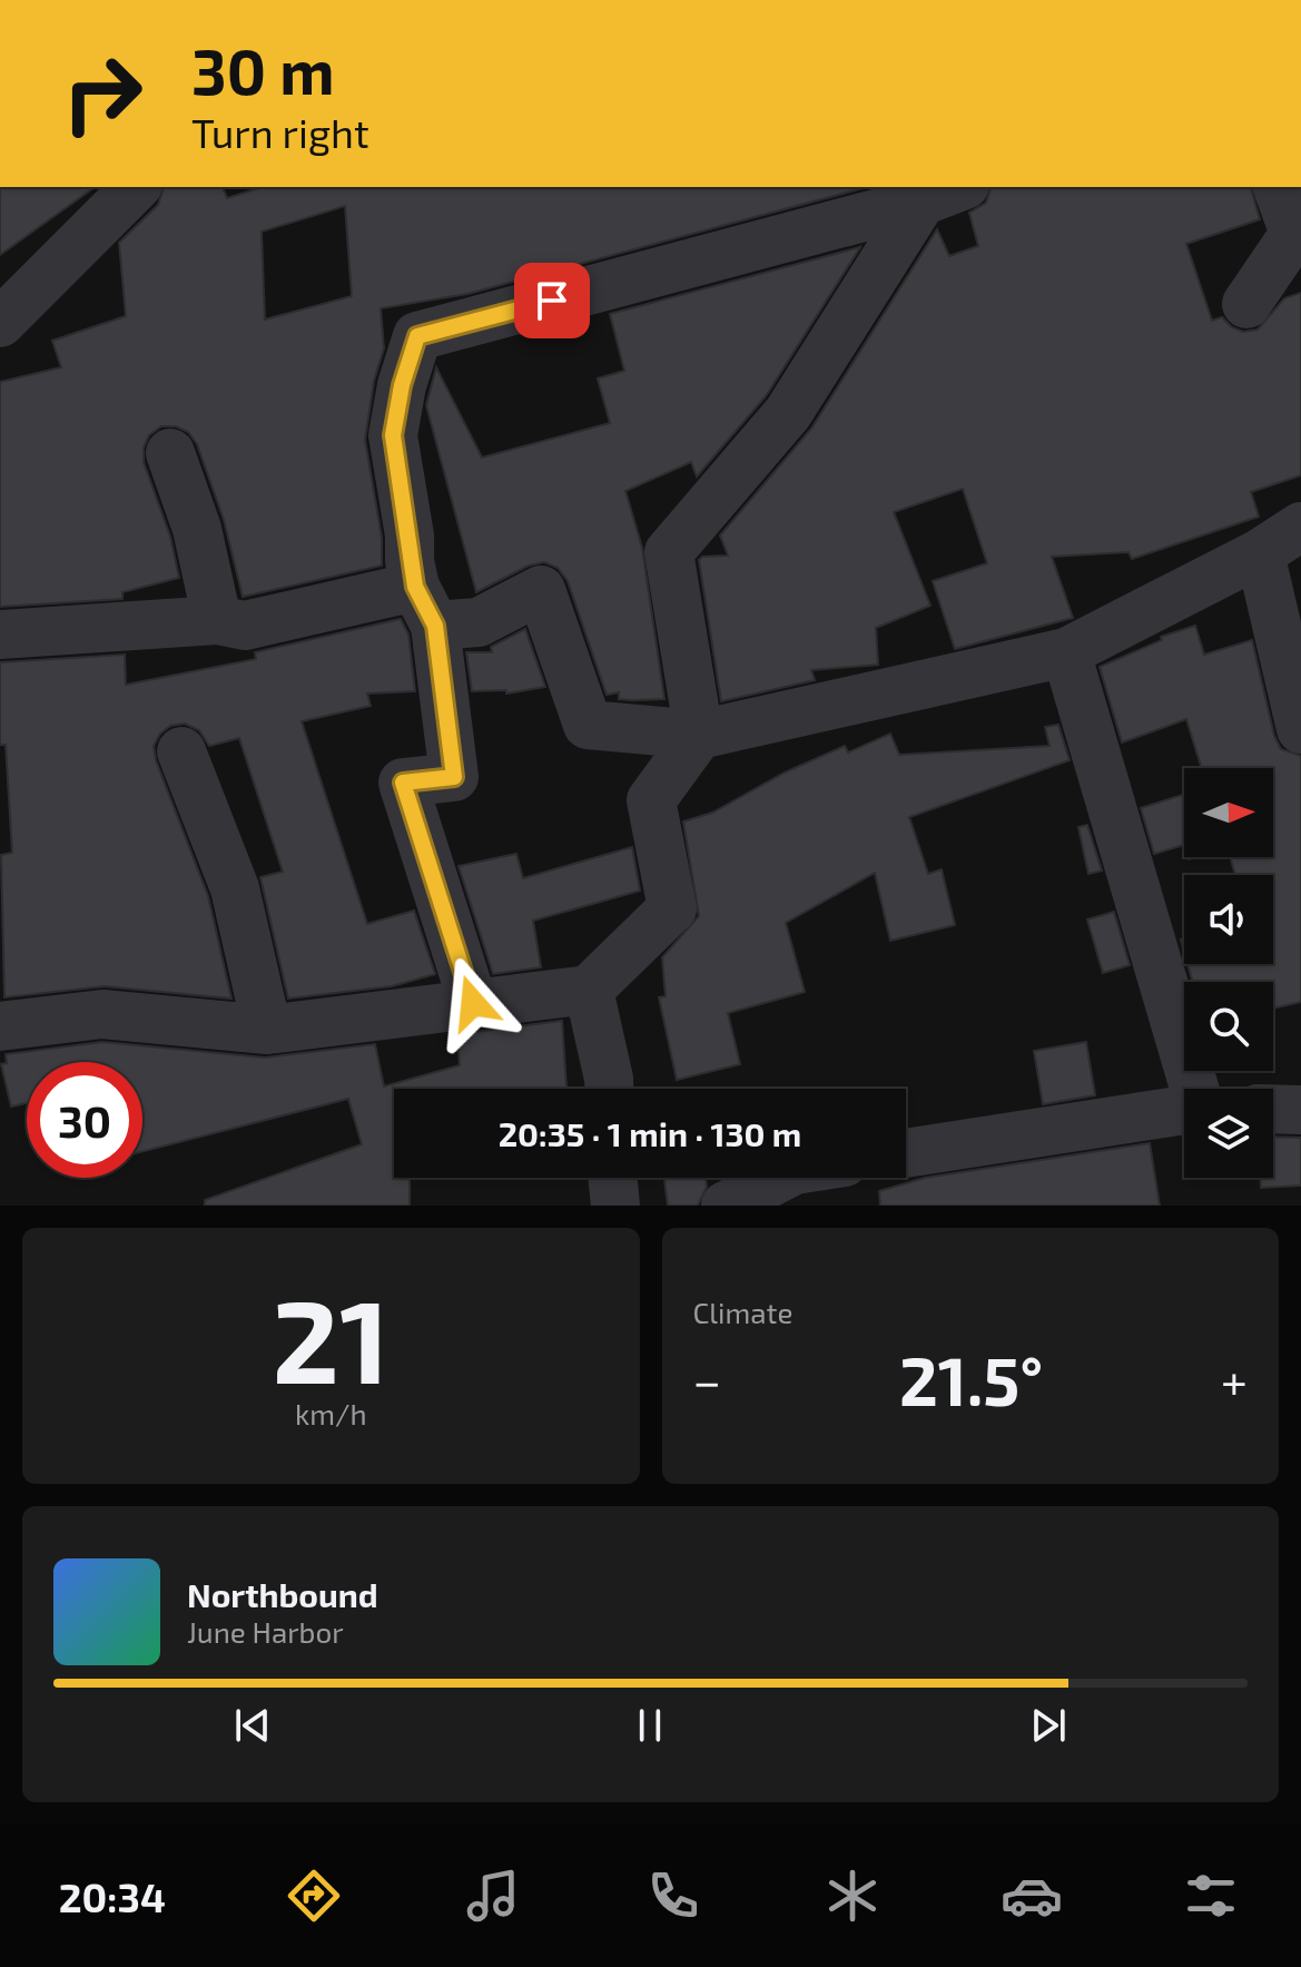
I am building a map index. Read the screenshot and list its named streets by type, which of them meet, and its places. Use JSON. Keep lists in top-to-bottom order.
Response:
{
  "north": "right",
  "page": {
    "turn": ["30 m", "Turn right"],
    "limit": "30",
    "trip": "20:35 · 1 min · 130 m",
    "tile": [
      ["21", "km/h"],
      "Climate"
    ],
    "heat": ["−", "21.5°", "+"],
    "song": ["Northbound", "June Harbor"],
    "tabs": "20:34"
  }
}
